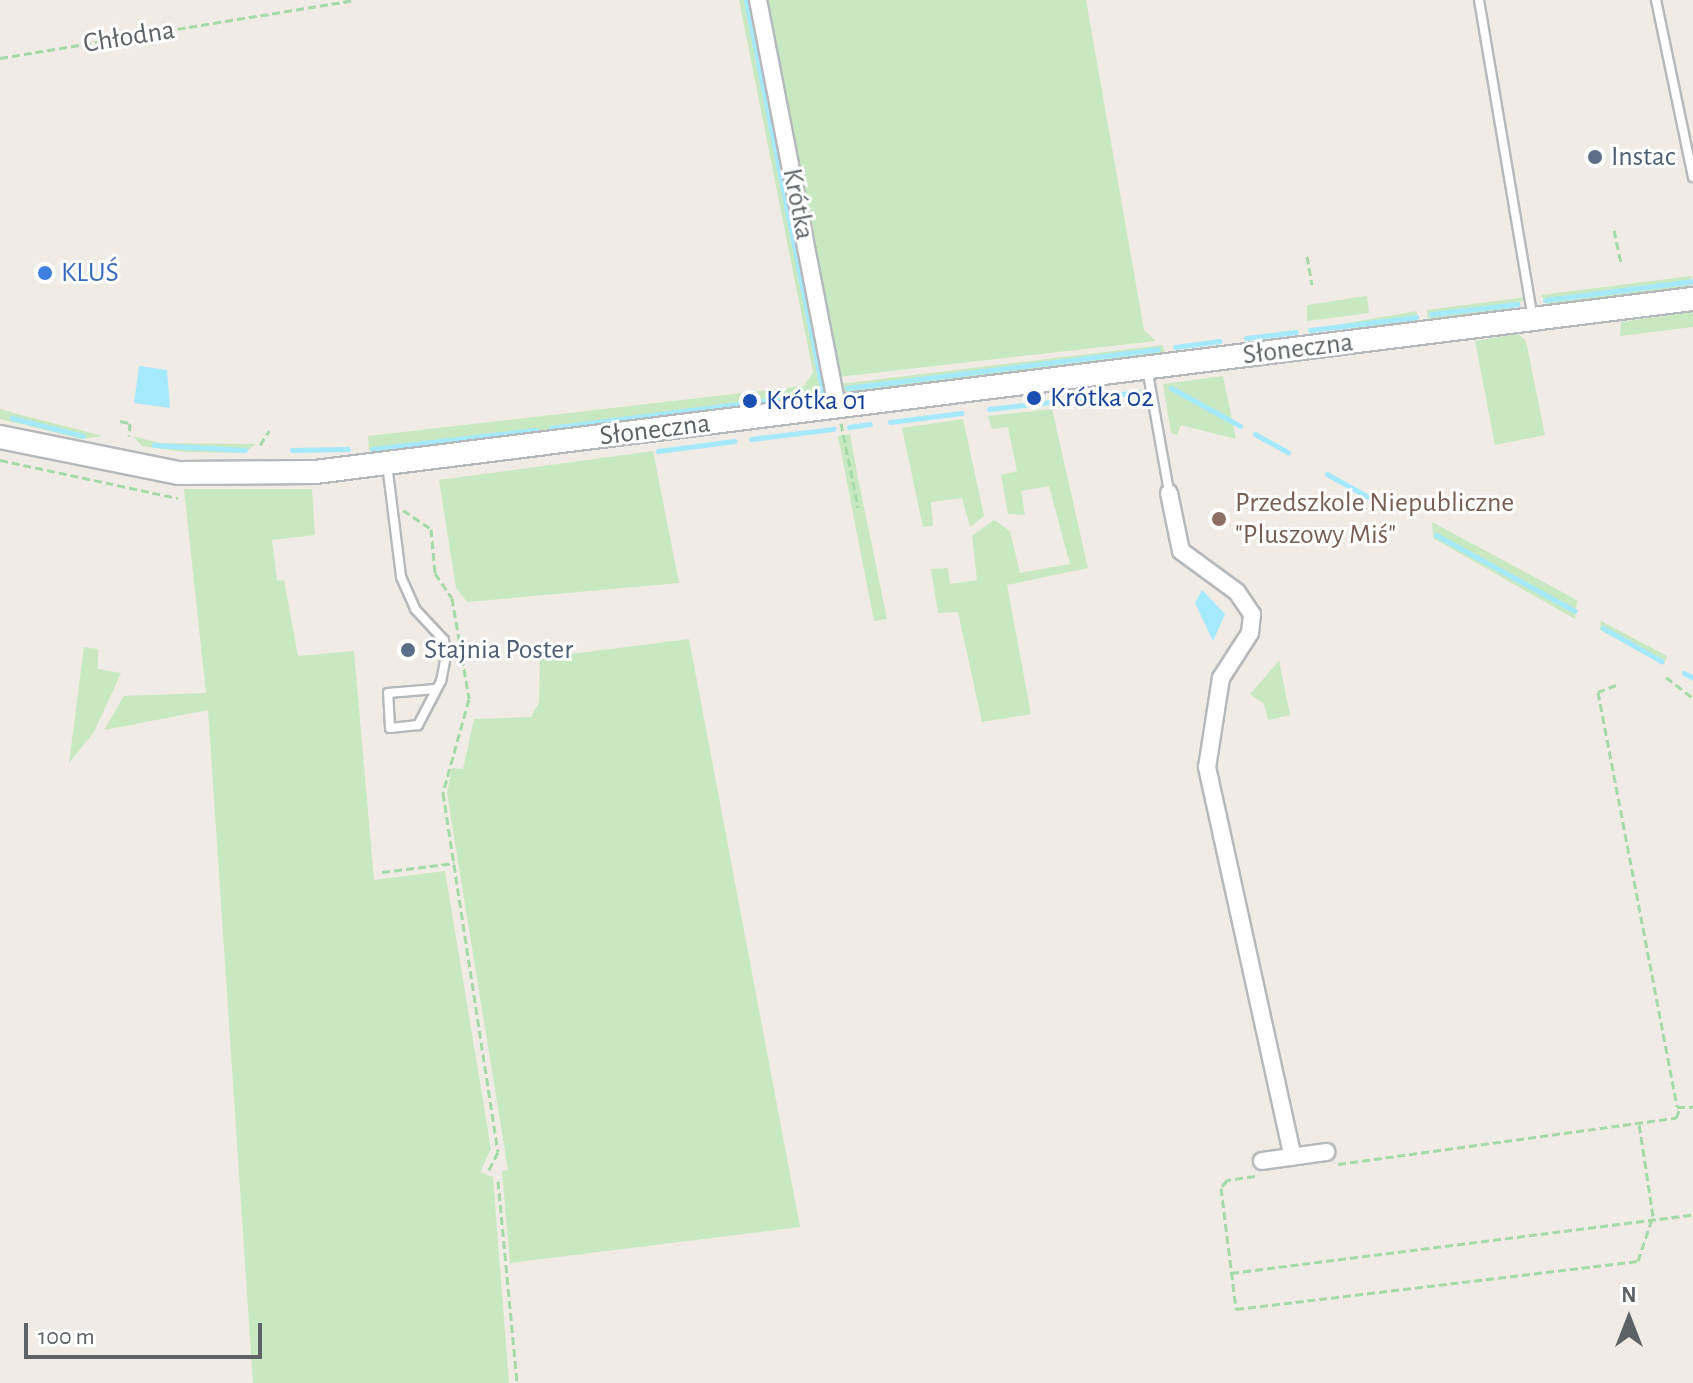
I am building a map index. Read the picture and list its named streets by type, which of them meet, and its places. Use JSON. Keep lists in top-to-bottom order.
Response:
{
  "streets": {
    "main road": ["Słoneczna"],
    "street": ["Krótka"],
    "path": ["Chłodna"]
  },
  "crossings": [
    ["Krótka", "Słoneczna"]
  ],
  "places": [
    "Instac",
    "KLUŚ",
    "Krótka 02",
    "Krótka 01",
    "Przedszkole Niepubliczne \"Pluszowy Miś\"",
    "Stajnia Poster"
  ],
  "scale_bar": "100 m",
  "north": "top"
}
